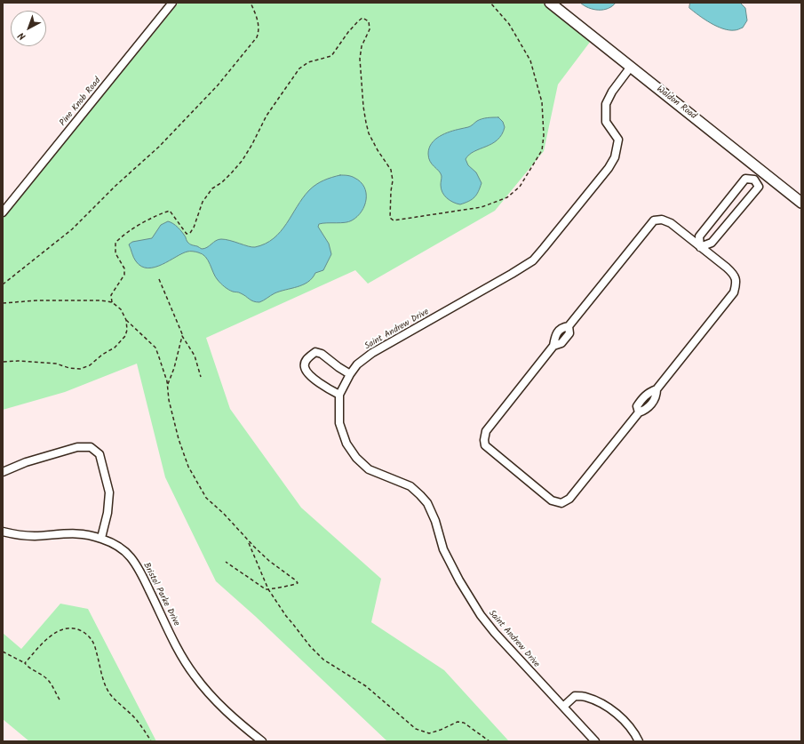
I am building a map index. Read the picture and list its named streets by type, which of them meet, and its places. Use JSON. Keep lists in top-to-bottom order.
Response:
{
  "streets": {
    "street": [
      "Pine Knob Road",
      "Waldon Road",
      "Saint Andrew Drive",
      "Bristol Parke Drive"
    ]
  },
  "crossings": [
    ["Waldon Road", "Saint Andrew Drive"]
  ],
  "north": "bottom left"
}
